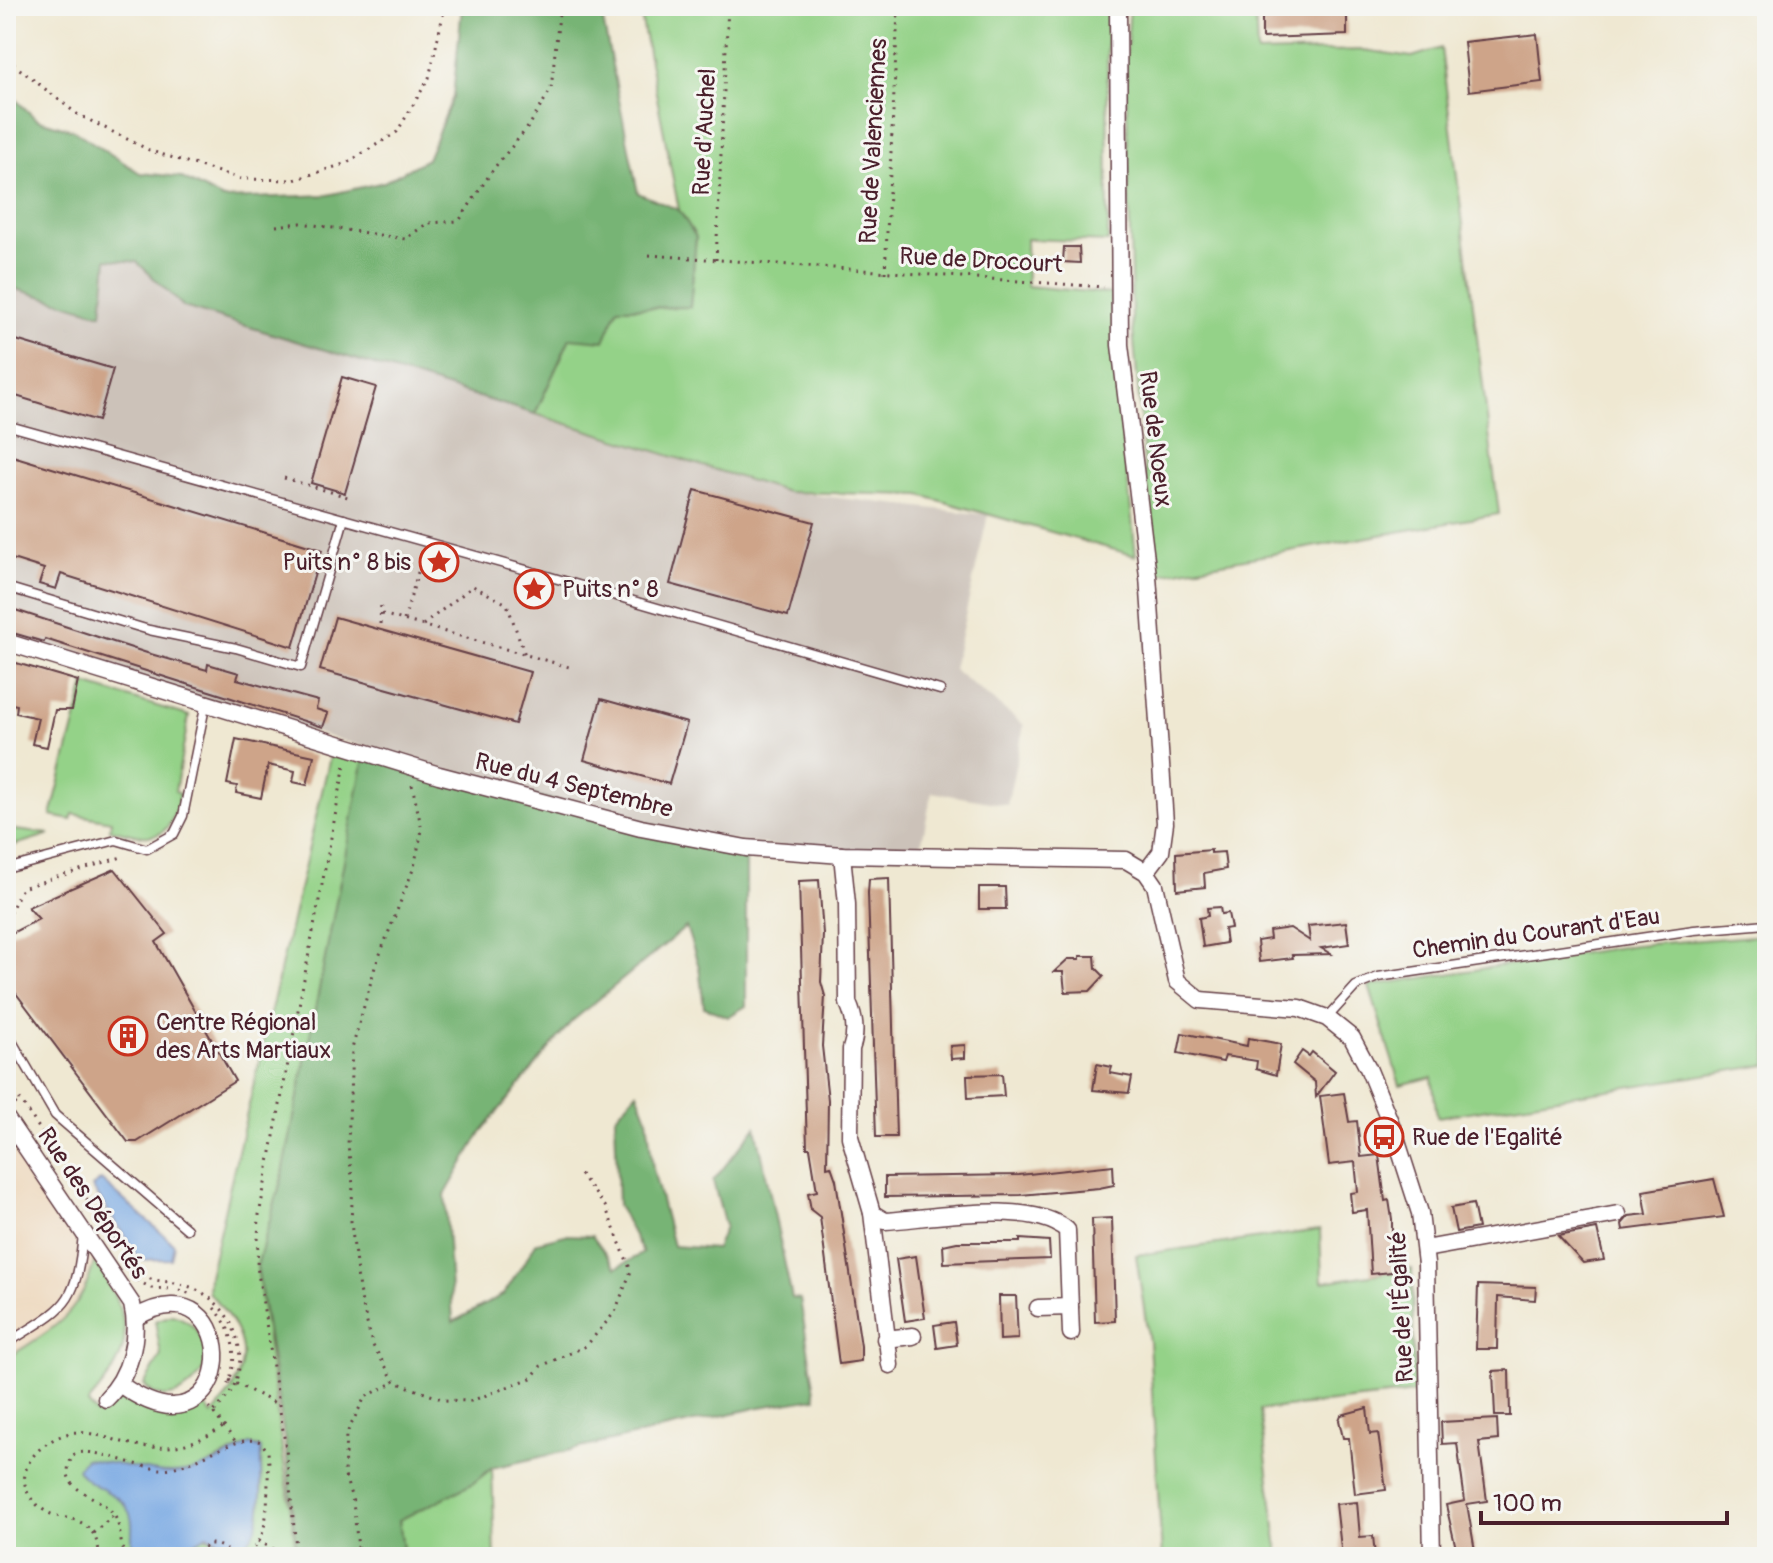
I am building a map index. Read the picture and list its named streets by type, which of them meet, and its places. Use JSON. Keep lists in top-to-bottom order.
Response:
{
  "streets": {
    "street": [
      "Rue de Noeux",
      "Rue du 4 Septembre",
      "Rue des Déportés",
      "Rue de l'Égalité"
    ],
    "lane": ["Chemin du Courant d'Eau"],
    "path": ["Rue d'Auchel", "Rue de Valenciennes", "Rue de Drocourt"]
  },
  "crossings": [
    ["Rue d'Auchel", "Rue de Drocourt"],
    ["Rue de Valenciennes", "Rue de Drocourt"],
    ["Rue de Drocourt", "Rue de Noeux"],
    ["Rue de Noeux", "Rue du 4 Septembre"],
    ["Rue de Noeux", "Rue de l'Égalité"],
    ["Rue du 4 Septembre", "Rue de l'Égalité"],
    ["Chemin du Courant d'Eau", "Rue de l'Égalité"]
  ],
  "places": {
    "place": ["Puits n° 8 bis", "Puits n° 8"],
    "building": ["Centre Régional des Arts Martiaux"],
    "bus stop": ["Rue de l'Egalité"]
  },
  "scale_bar": "100 m"
}
